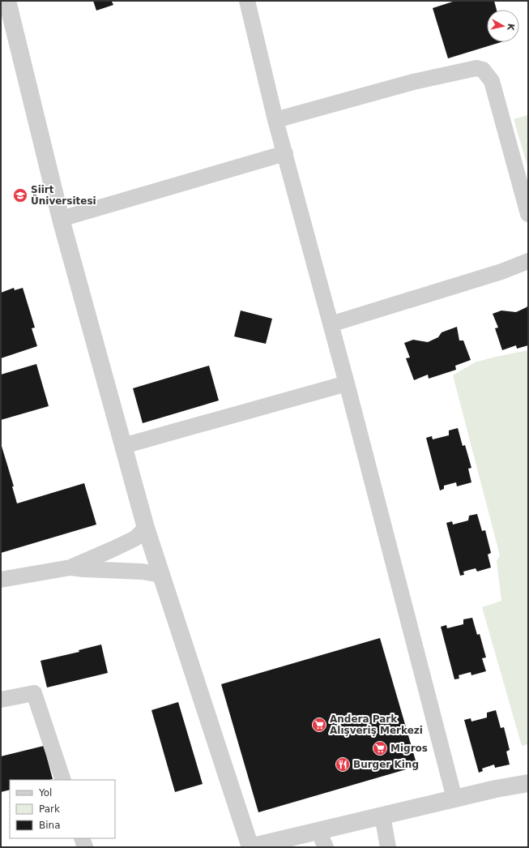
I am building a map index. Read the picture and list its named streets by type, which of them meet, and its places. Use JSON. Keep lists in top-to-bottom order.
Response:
{
  "places": {
    "school or university": ["Siirt Üniversitesi"],
    "supermarket": ["Andera Park Alışveriş Merkezi", "Migros"],
    "restaurant": ["Burger King"]
  },
  "legend": ["Yol", "Park", "Bina"],
  "north": "right"
}
